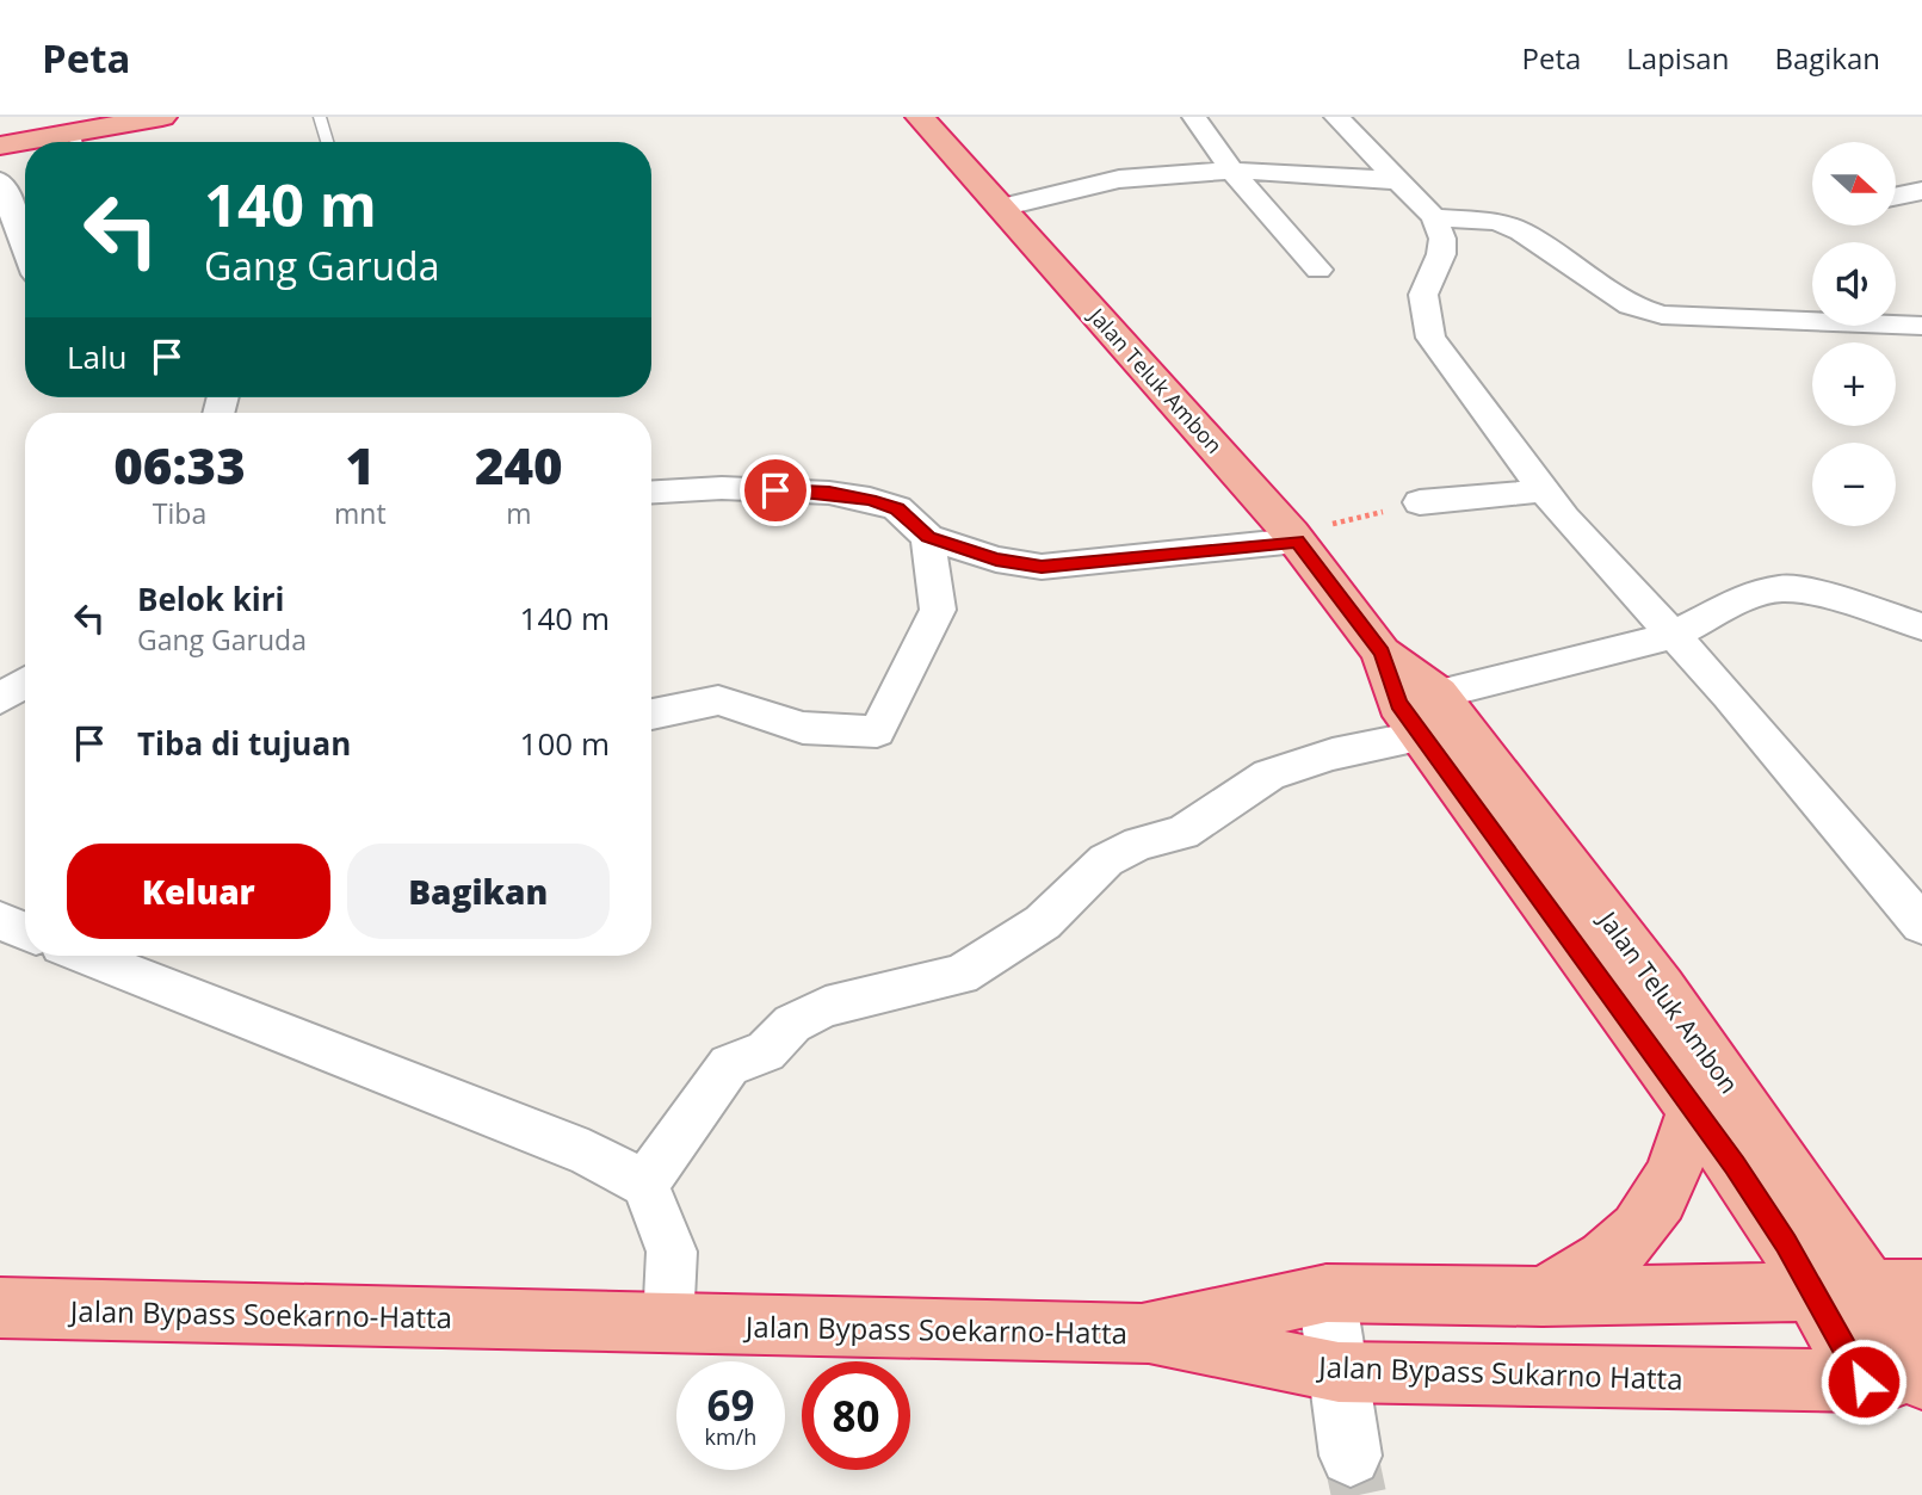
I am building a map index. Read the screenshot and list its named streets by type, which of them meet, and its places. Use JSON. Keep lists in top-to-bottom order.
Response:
{
  "streets": {
    "highway": ["Jalan Teluk Ambon", "Jalan Bypass Soekarno-Hatta", "Jalan Bypass Sukarno Hatta"]
  },
  "crossings": [
    ["Jalan Teluk Ambon", "Jalan Bypass Soekarno-Hatta"],
    ["Jalan Teluk Ambon", "Jalan Bypass Sukarno Hatta"],
    ["Jalan Bypass Soekarno-Hatta", "Jalan Bypass Sukarno Hatta"]
  ],
  "north": "right",
  "page": {
    "header": "Peta",
    "nav": ["Peta", "Lapisan", "Bagikan"],
    "map_buttons": ["+", "−"],
    "turn": ["140 m", "Gang Garuda"],
    "then": "Lalu",
    "eta": [
      "06:33",
      "Tiba",
      "1",
      "mnt",
      "240",
      "m"
    ],
    "list": [
      {
        "name": "Belok kiri",
        "note": "Gang Garuda",
        "value": "140 m"
      },
      {
        "name": "Tiba di tujuan",
        "value": "100 m"
      }
    ],
    "buttons": ["Keluar", "Bagikan"],
    "speed": "69 km/h",
    "limit": "80"
  }
}
